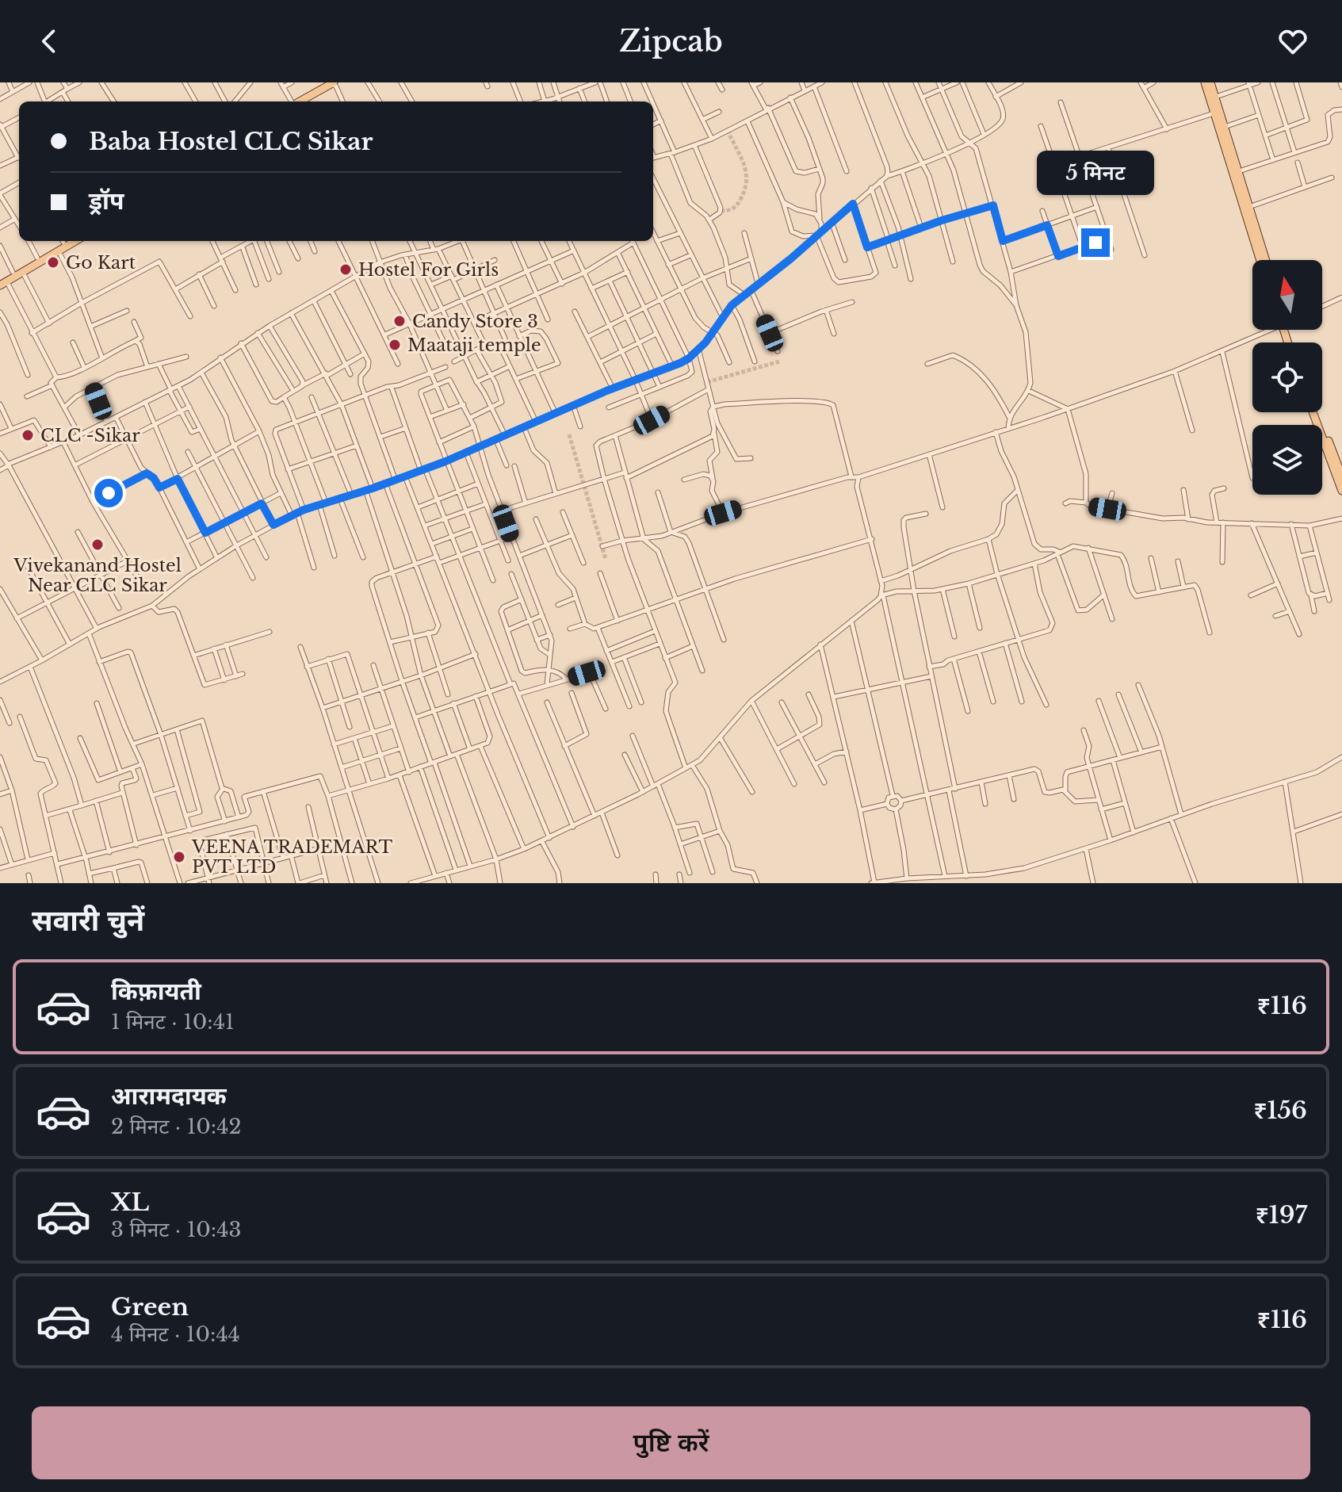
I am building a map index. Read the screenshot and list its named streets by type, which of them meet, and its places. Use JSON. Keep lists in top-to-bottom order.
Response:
{
  "places": [
    "Go Kart",
    "Hostel For Girls",
    "Candy Store 3",
    "Maataji temple",
    "CLC -Sikar",
    "Vivekanand Hostel Near CLC Sikar",
    "VEENA TRADEMART PVT LTD"
  ],
  "north": "top",
  "page": {
    "header": "Zipcab",
    "banner": ["Baba Hostel CLC Sikar", "ड्रॉप"],
    "bubble": "5 मिनट",
    "heading": "सवारी चुनें",
    "list": [
      {
        "name": "किफ़ायती",
        "note": "1 मिनट · 10:41",
        "value": "₹116"
      },
      {
        "name": "आरामदायक",
        "note": "2 मिनट · 10:42",
        "value": "₹156"
      },
      {
        "name": "XL",
        "note": "3 मिनट · 10:43",
        "value": "₹197"
      },
      {
        "name": "Green",
        "note": "4 मिनट · 10:44",
        "value": "₹116"
      }
    ],
    "buttons": "पुष्टि करें"
  }
}
